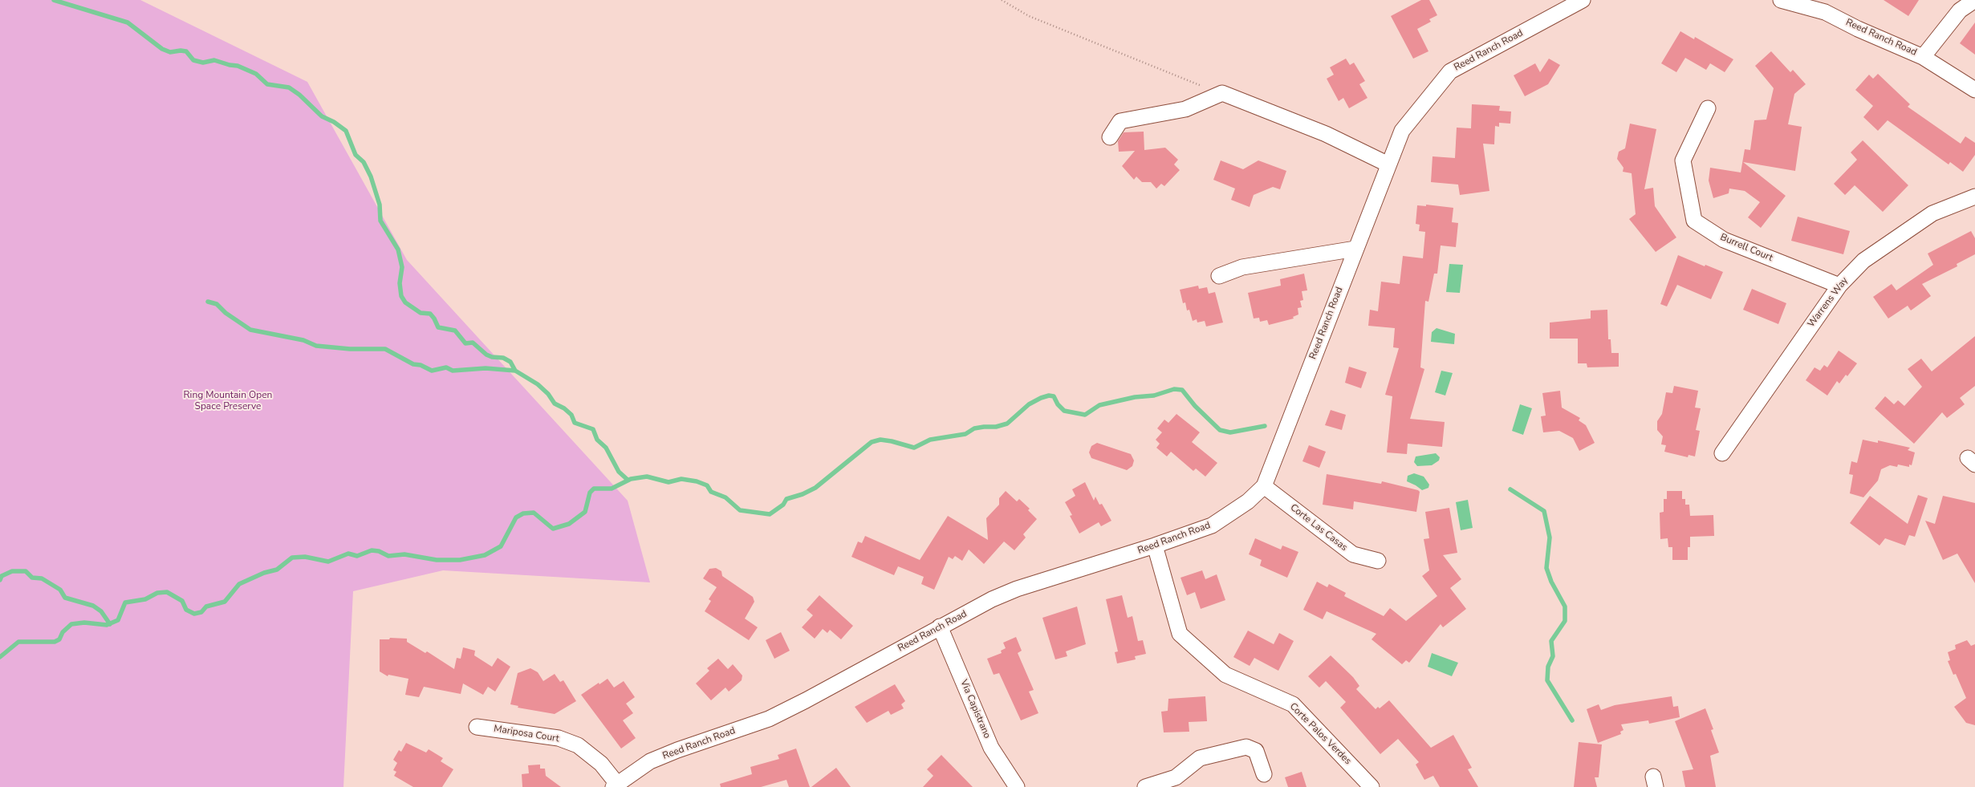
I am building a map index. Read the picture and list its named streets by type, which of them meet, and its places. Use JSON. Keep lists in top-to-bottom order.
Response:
{
  "streets": {
    "street": [
      "Reed Ranch Road",
      "Burrell Court",
      "Warrens Way",
      "Corte Las Casas",
      "Via Capistrano",
      "Mariposa Court",
      "Corte Palos Verdes"
    ]
  },
  "crossings": [
    ["Reed Ranch Road", "Corte Las Casas"],
    ["Reed Ranch Road", "Via Capistrano"],
    ["Reed Ranch Road", "Mariposa Court"],
    ["Reed Ranch Road", "Corte Palos Verdes"],
    ["Burrell Court", "Warrens Way"]
  ],
  "parks": ["Ring Mountain Open Space Preserve"]
}
